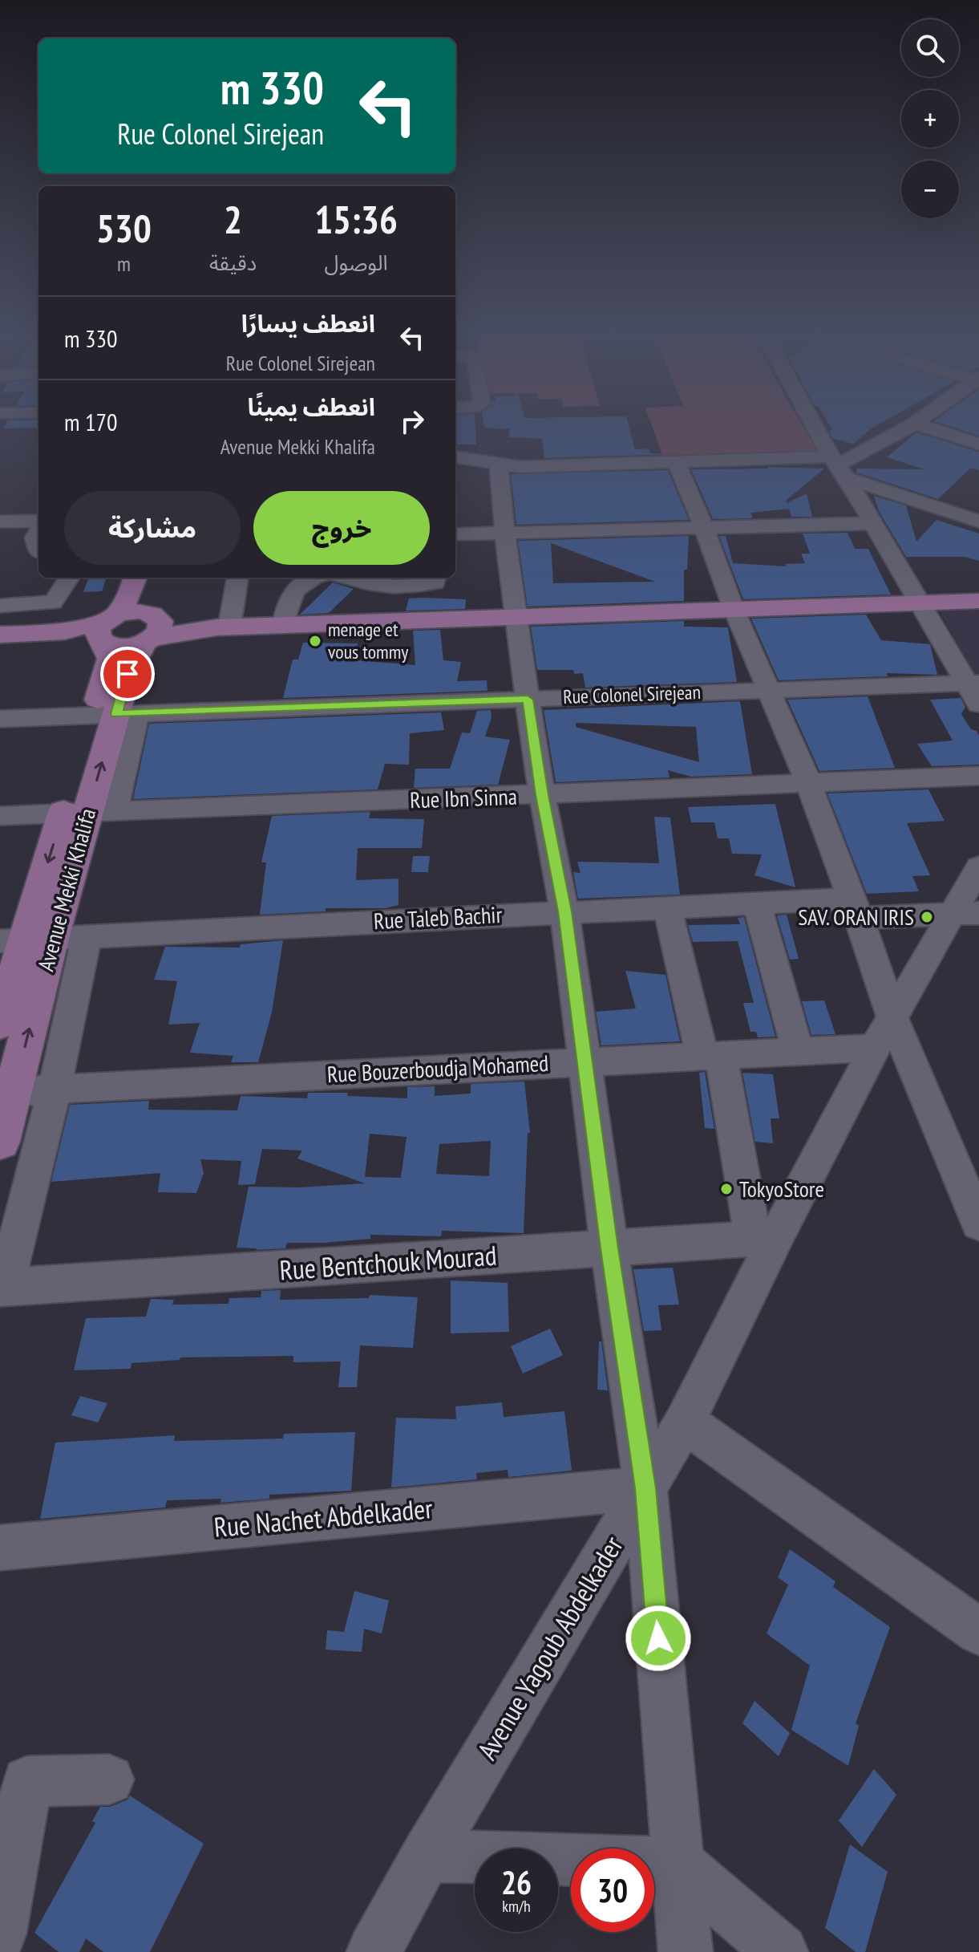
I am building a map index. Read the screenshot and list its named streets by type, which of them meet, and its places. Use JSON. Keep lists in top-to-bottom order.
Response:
{
  "streets": {
    "main road": ["Avenue Mekki Khalifa"],
    "street": [
      "Rue Colonel Sirejean",
      "Rue Ibn Sinna",
      "Rue Taleb Bachir",
      "Rue Bouzerboudja Mohamed",
      "Rue Bentchouk Mourad",
      "Rue Nachet Abdelkader",
      "Avenue Yagoub Abdelkader"
    ]
  },
  "crossings": [
    ["Rue Colonel Sirejean", "Avenue Mekki Khalifa"],
    ["Rue Ibn Sinna", "Avenue Mekki Khalifa"],
    ["Avenue Mekki Khalifa", "Rue Taleb Bachir"],
    ["Avenue Mekki Khalifa", "Rue Bouzerboudja Mohamed"],
    ["Rue Taleb Bachir", "Avenue Yagoub Abdelkader"],
    ["Rue Bouzerboudja Mohamed", "Avenue Yagoub Abdelkader"],
    ["Rue Bentchouk Mourad", "Avenue Yagoub Abdelkader"],
    ["Rue Nachet Abdelkader", "Avenue Yagoub Abdelkader"]
  ],
  "places": ["menage et vous tommy", "SAV. ORAN IRIS", "TokyoStore"],
  "page": {
    "map_buttons": ["+", "−"],
    "turn": ["330 m", "Rue Colonel Sirejean"],
    "eta": [
      "15:36",
      "الوصول",
      "2",
      "دقيقة",
      "530",
      "m"
    ],
    "list": [
      {
        "name": "انعطف يسارًا",
        "note": "Rue Colonel Sirejean",
        "value": "330 m"
      },
      {
        "name": "انعطف يمينًا",
        "note": "Avenue Mekki Khalifa",
        "value": "170 m"
      }
    ],
    "buttons": ["خروج", "مشاركة"],
    "speed": "26 km/h",
    "limit": "30"
  }
}
